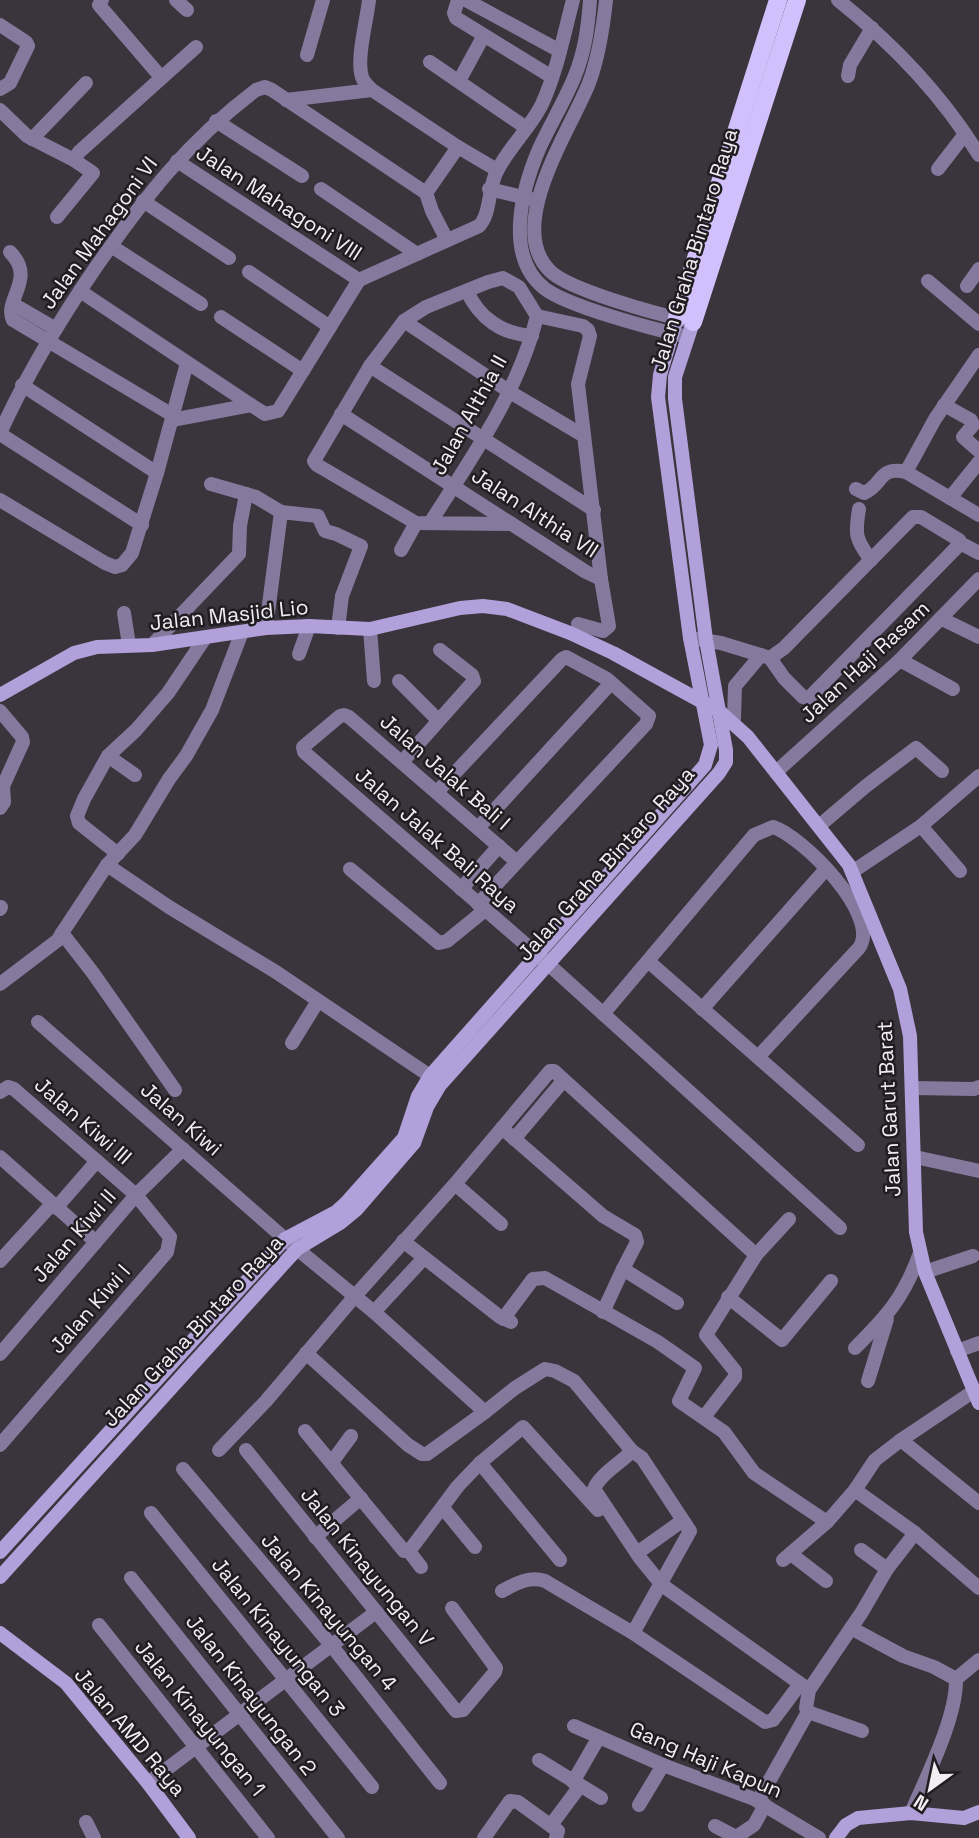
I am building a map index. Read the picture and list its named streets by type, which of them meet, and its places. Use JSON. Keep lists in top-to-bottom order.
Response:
{
  "streets": {
    "main road": [
      "Jalan Graha Bintaro Raya",
      "Jalan Masjid Lio",
      "Jalan Garut Barat",
      "Jalan AMD Raya"
    ],
    "street": [
      "Jalan Mahagoni VIII",
      "Jalan Mahagoni VI",
      "Jalan Althia II",
      "Jalan Althia VII",
      "Jalan Haji Rasam",
      "Jalan Jalak Bali I",
      "Jalan Jalak Bali Raya",
      "Jalan Kiwi",
      "Jalan Kiwi III",
      "Jalan Kiwi II",
      "Jalan Kiwi I",
      "Jalan Kinayungan V",
      "Jalan Kinayungan 4",
      "Jalan Kinayungan 3",
      "Jalan Kinayungan 2",
      "Jalan Kinayungan 1",
      "Gang Haji Kapun"
    ]
  },
  "crossings": [
    ["Jalan Mahagoni VIII", "Jalan Mahagoni VI"],
    ["Jalan Graha Bintaro Raya", "Jalan Masjid Lio"],
    ["Jalan Graha Bintaro Raya", "Jalan Jalak Bali Raya"],
    ["Jalan Graha Bintaro Raya", "Jalan Garut Barat"],
    ["Jalan Graha Bintaro Raya", "Jalan Kiwi"],
    ["Jalan Althia II", "Jalan Althia VII"],
    ["Jalan Masjid Lio", "Jalan Garut Barat"],
    ["Jalan Haji Rasam", "Jalan Garut Barat"],
    ["Jalan Jalak Bali I", "Jalan Jalak Bali Raya"],
    ["Jalan Kiwi", "Jalan Kiwi II"],
    ["Jalan Kiwi III", "Jalan Kiwi II"],
    ["Jalan Kiwi III", "Jalan Kiwi I"],
    ["Jalan Kiwi II", "Jalan Kiwi I"]
  ],
  "north": "bottom left"
}
